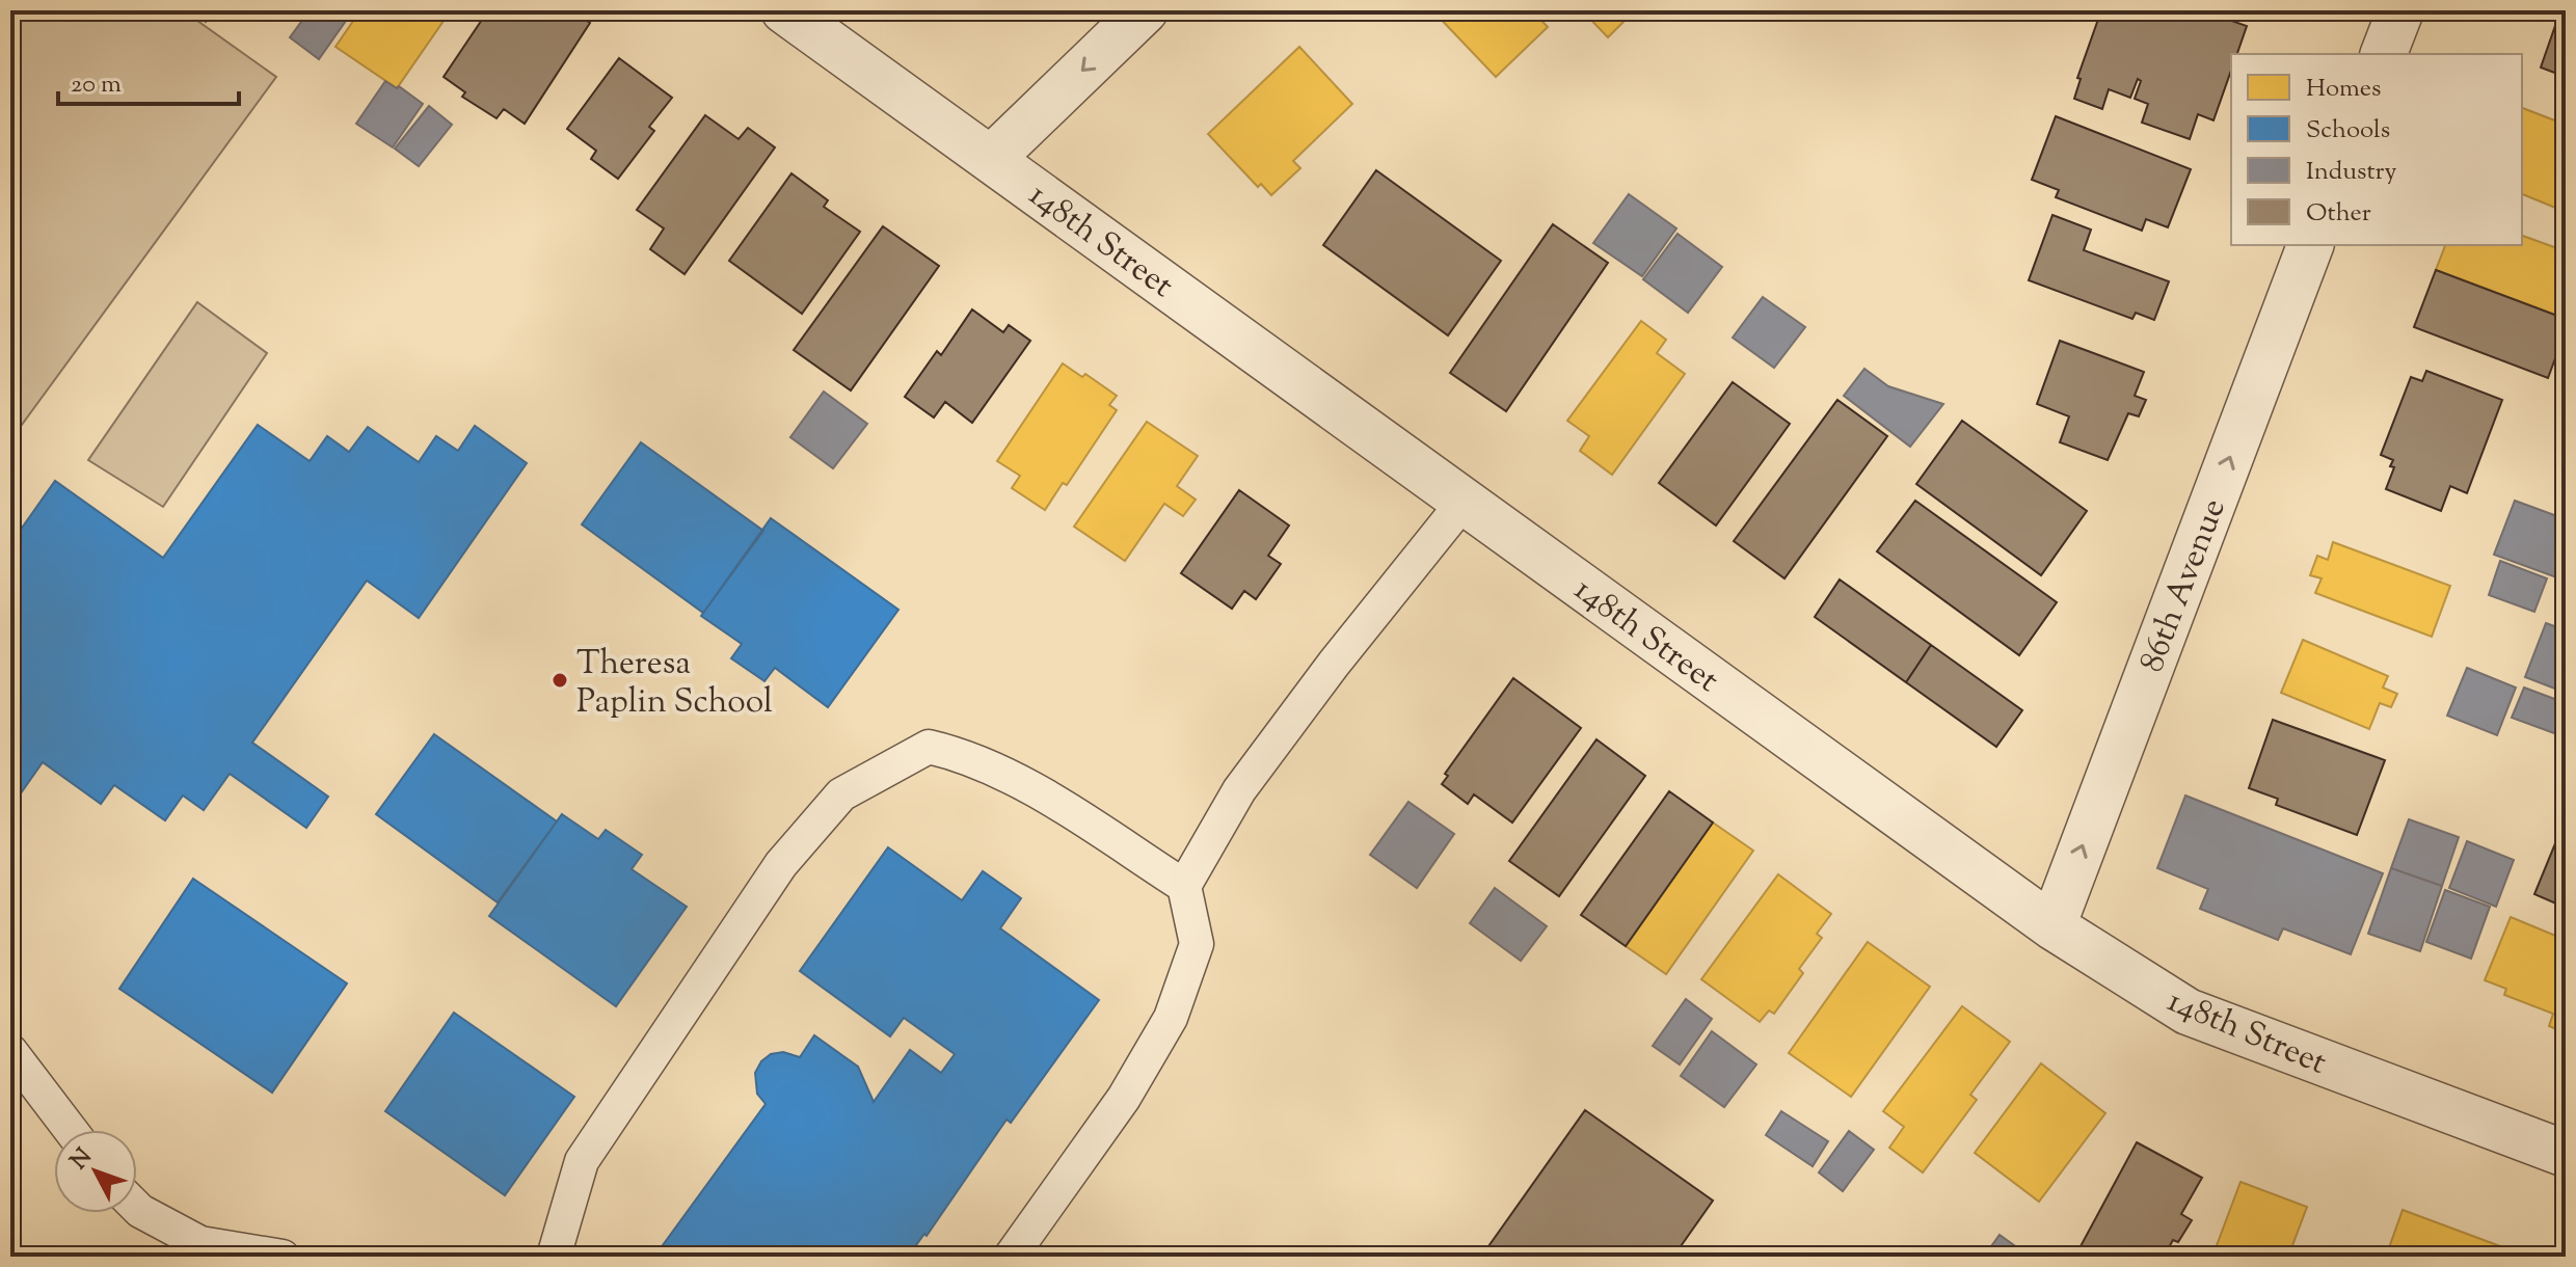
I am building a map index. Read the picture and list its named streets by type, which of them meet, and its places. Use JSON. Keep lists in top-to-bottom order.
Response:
{
  "streets": {
    "street": ["148th Street", "86th Avenue"]
  },
  "crossings": [
    ["148th Street", "86th Avenue"]
  ],
  "one_way": ["86th Avenue"],
  "places": ["Theresa Paplin School"],
  "legend": [
    "Homes",
    "Schools",
    "Industry",
    "Other"
  ],
  "scale_bar": "20 m",
  "north": "top left"
}
